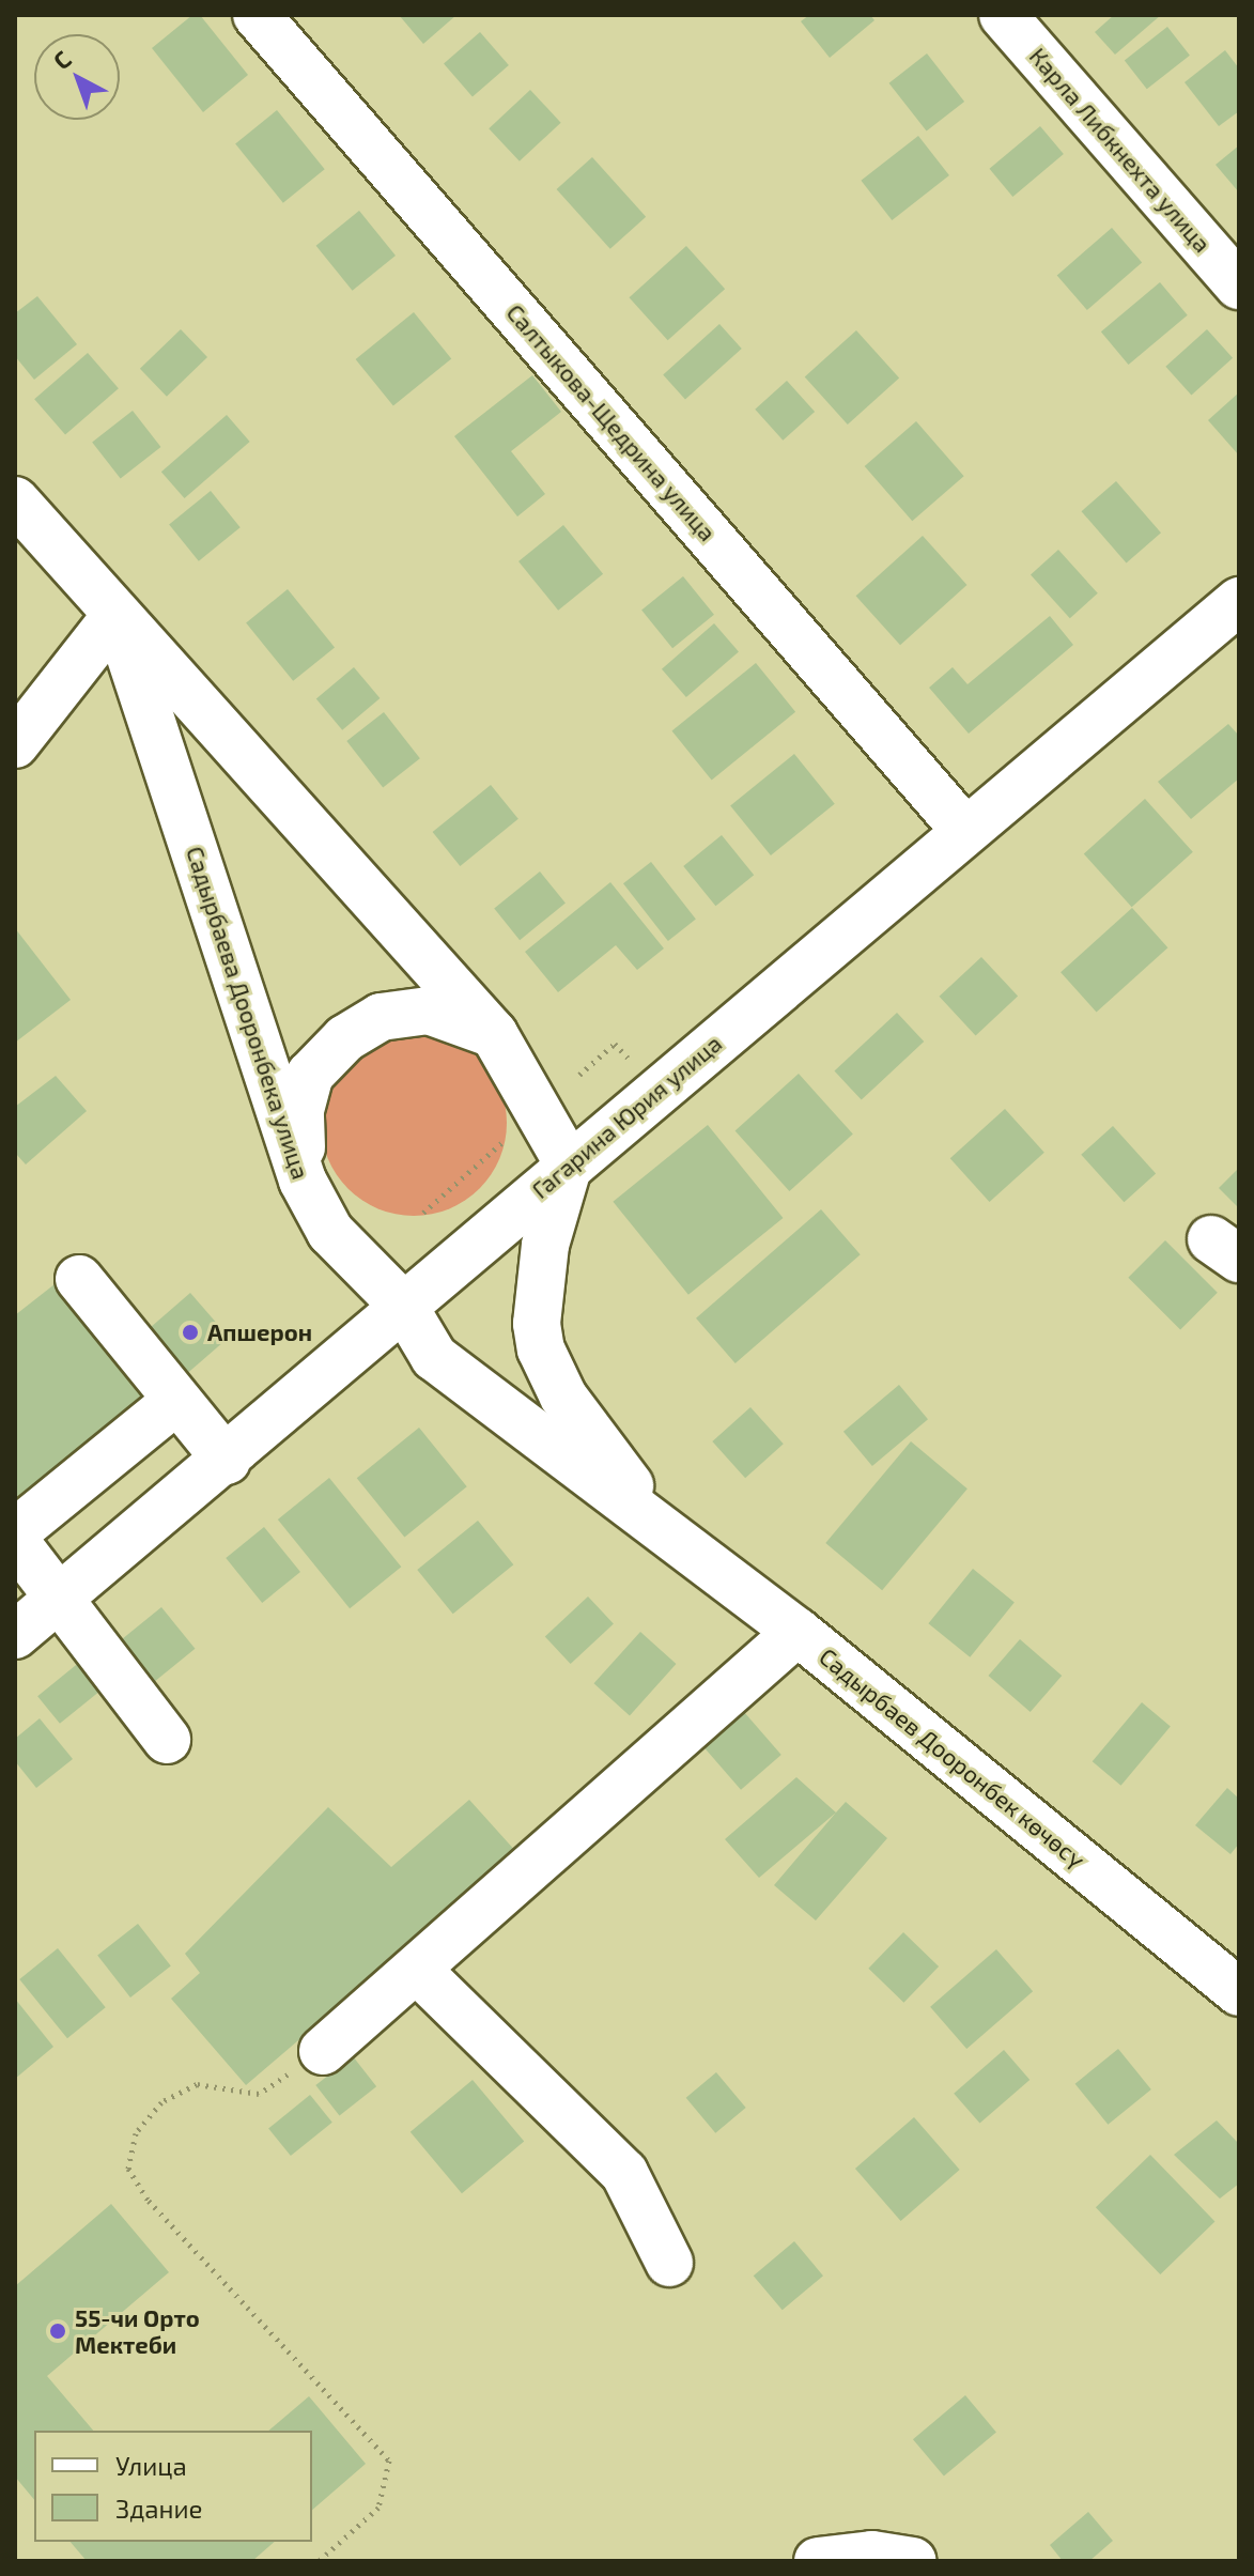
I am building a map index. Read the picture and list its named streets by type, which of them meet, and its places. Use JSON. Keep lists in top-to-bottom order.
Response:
{
  "streets": {
    "main road": [
      "Карла Либкнехта улица",
      "Салтыкова-Щедрина улица",
      "Садырбаева Дооронбека улица",
      "Гагарина Юрия улица",
      "Садырбаев Дооронбек көчөсү"
    ]
  },
  "crossings": [
    ["Салтыкова-Щедрина улица", "Гагарина Юрия улица"],
    ["Садырбаева Дооронбека улица", "Гагарина Юрия улица"],
    ["Садырбаева Дооронбека улица", "Садырбаев Дооронбек көчөсү"]
  ],
  "places": ["Апшерон", "55-чи Орто Мектеби"],
  "legend": ["Улица", "Здание"],
  "north": "top left"
}
